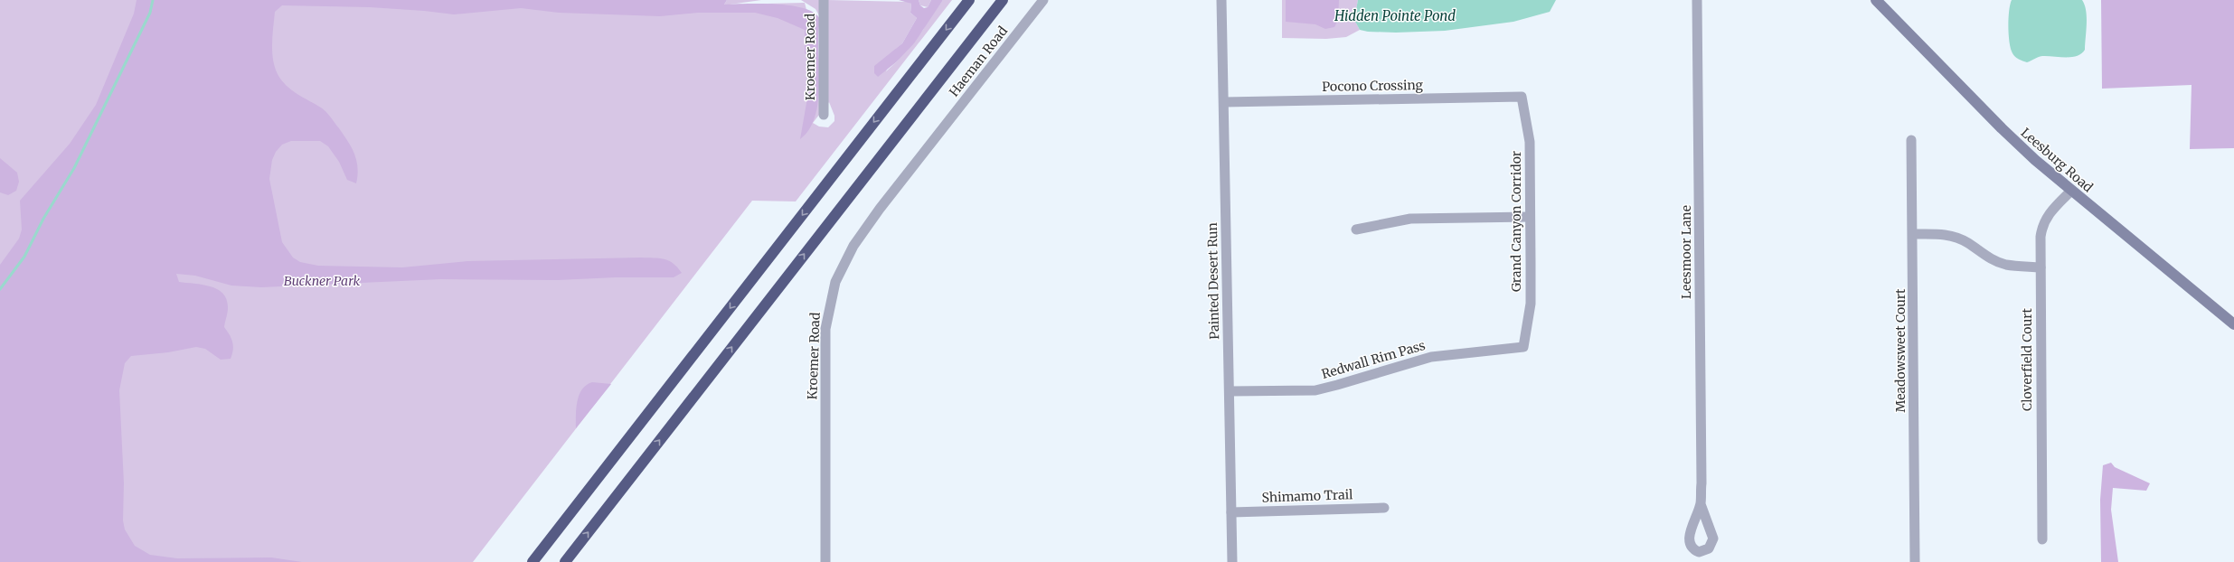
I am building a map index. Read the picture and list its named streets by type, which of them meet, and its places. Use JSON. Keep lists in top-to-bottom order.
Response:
{
  "streets": {
    "main road": ["Leesburg Road"],
    "street": [
      "Kroemer Road",
      "Haeman Road",
      "Pocono Crossing",
      "Grand Canyon Corridor",
      "Leesmoor Lane",
      "Painted Desert Run",
      "Meadowsweet Court",
      "Redwall Rim Pass",
      "Cloverfield Court",
      "Shimamo Trail"
    ]
  },
  "crossings": [
    ["Kroemer Road", "Haeman Road"],
    ["Pocono Crossing", "Grand Canyon Corridor"],
    ["Pocono Crossing", "Painted Desert Run"],
    ["Leesburg Road", "Cloverfield Court"],
    ["Grand Canyon Corridor", "Redwall Rim Pass"],
    ["Painted Desert Run", "Redwall Rim Pass"],
    ["Painted Desert Run", "Shimamo Trail"]
  ],
  "water": ["Hidden Pointe Pond"],
  "parks": ["Buckner Park"]
}
